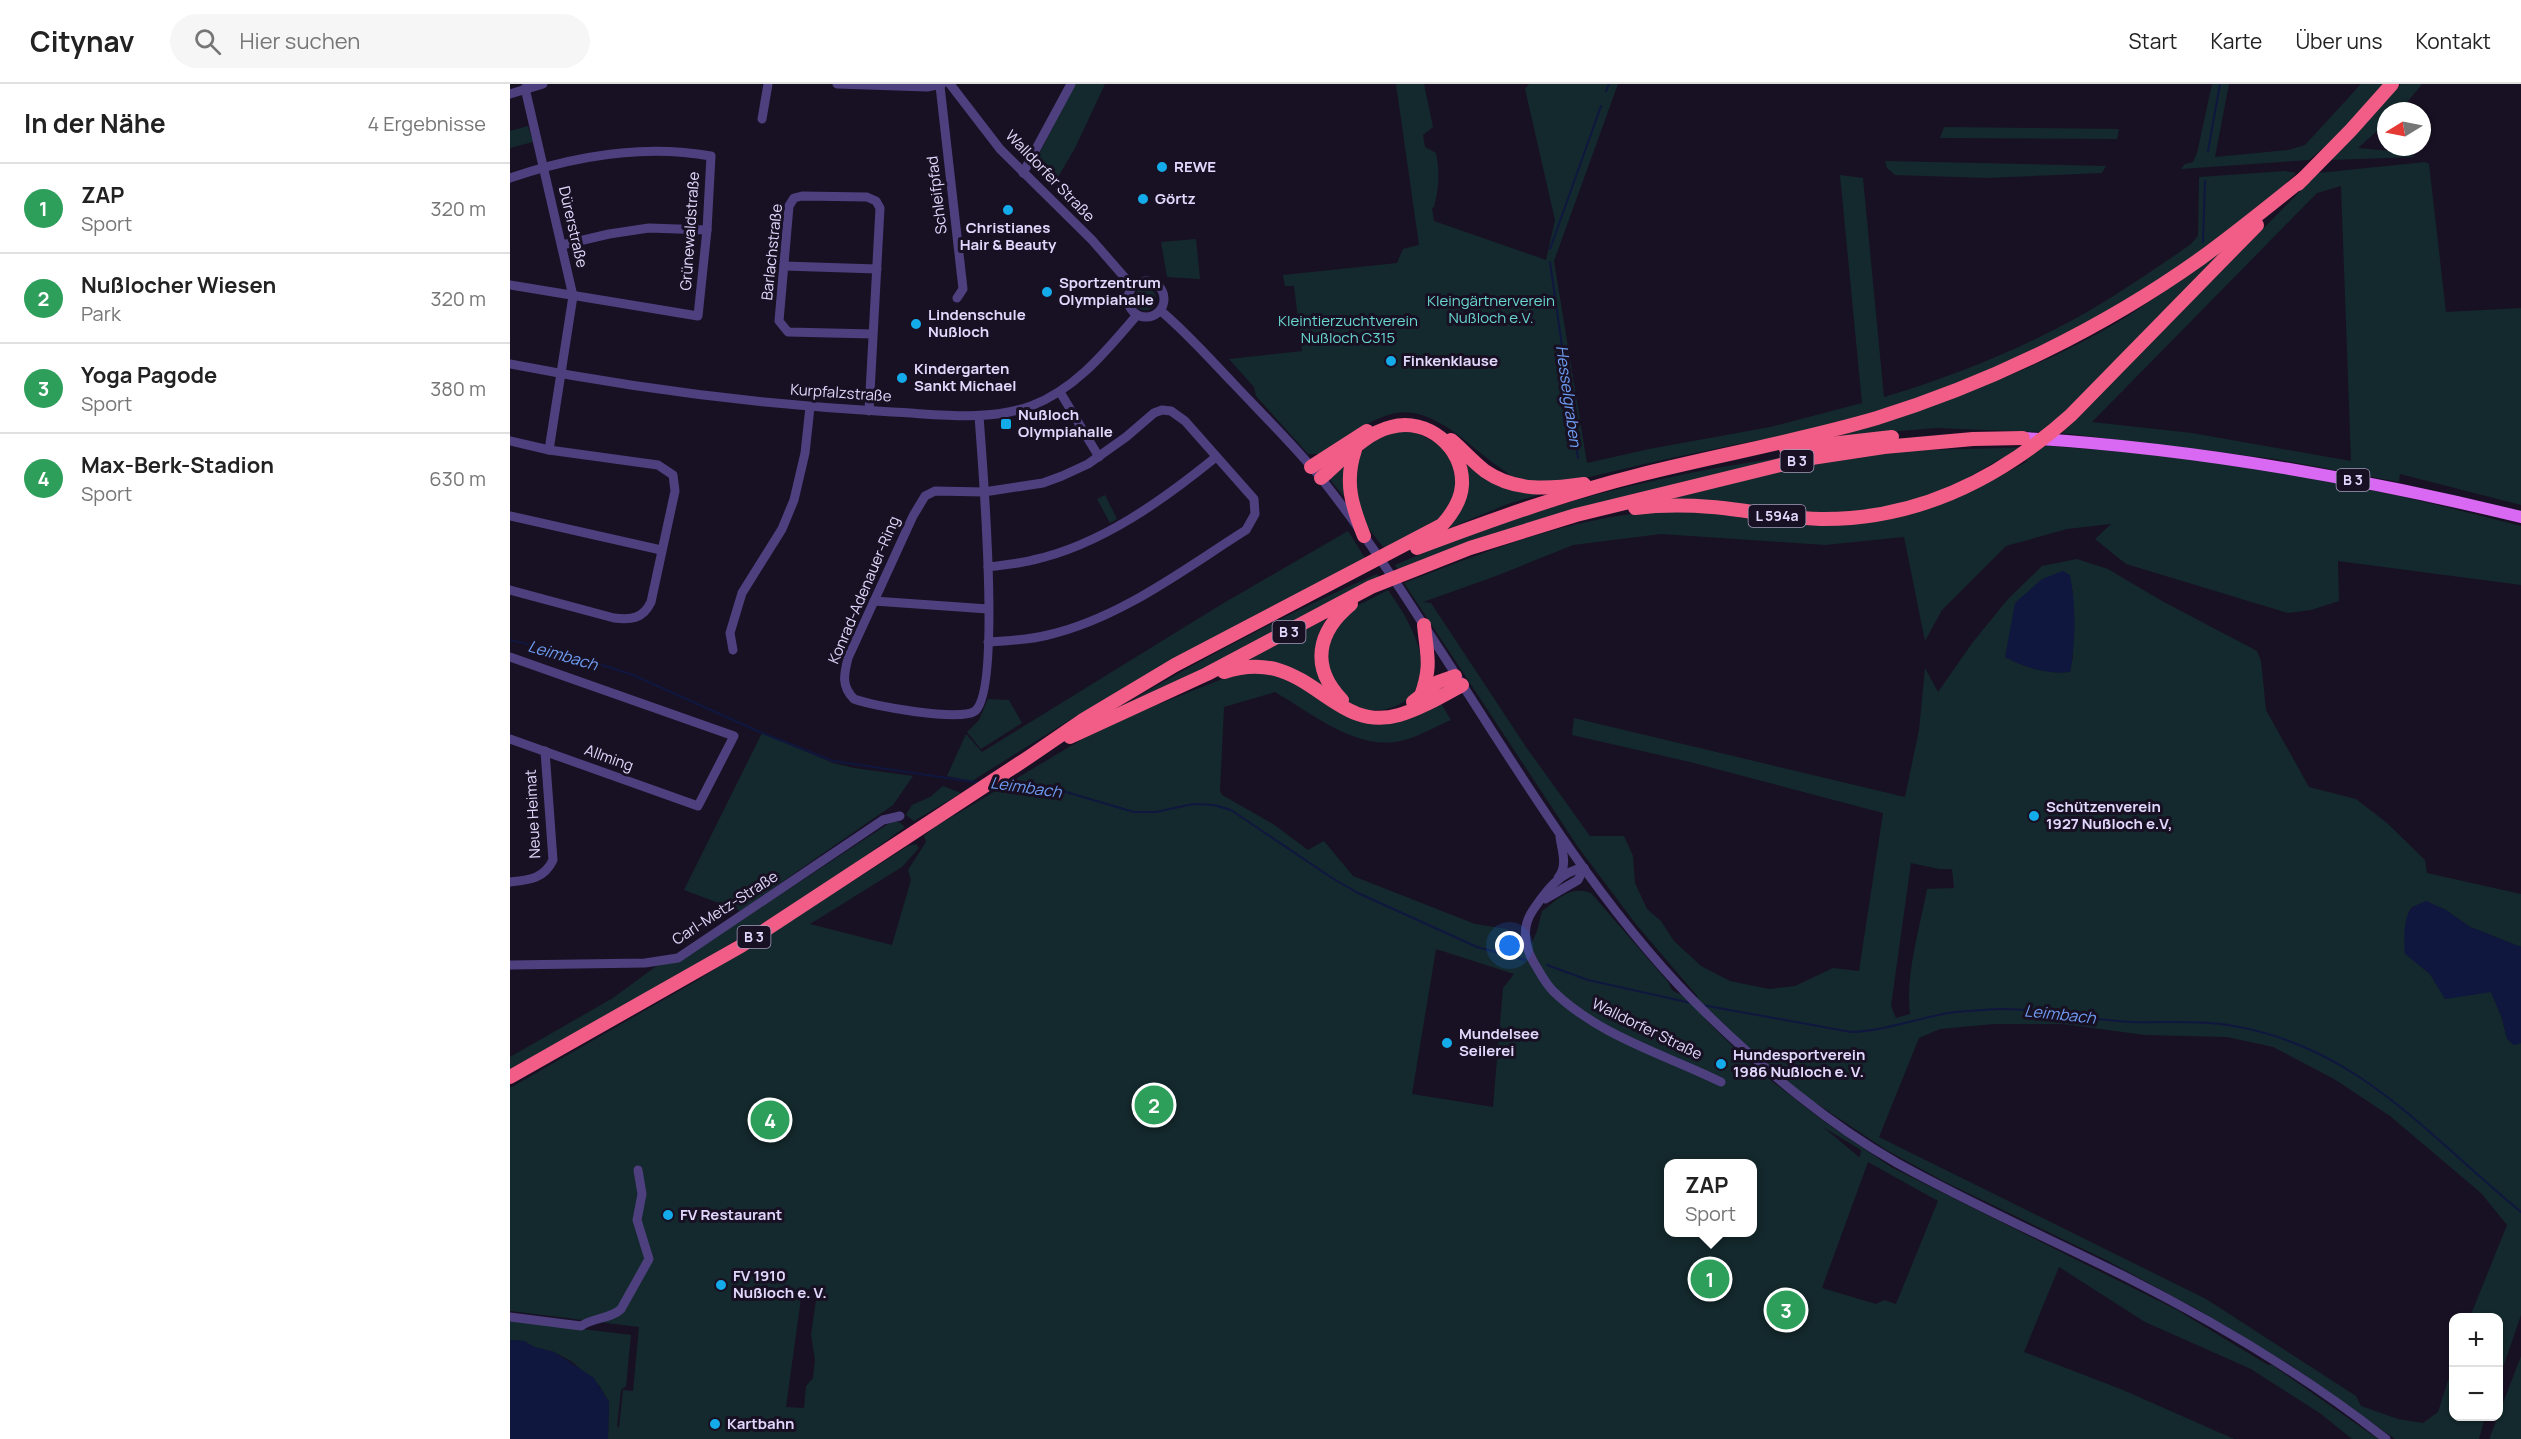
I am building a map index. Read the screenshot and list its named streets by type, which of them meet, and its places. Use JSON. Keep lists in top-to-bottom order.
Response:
{
  "streets": {
    "highway": ["B 3", "L 594a"],
    "street": [
      "Walldorfer Straße",
      "Schleifpfad",
      "Dürerstraße",
      "Grünewaldstraße",
      "Barlachstraße",
      "Kurpfalzstraße",
      "Konrad-Adenauer-Ring",
      "Allming",
      "Neue Heimat",
      "Carl-Metz-Straße"
    ]
  },
  "crossings": [
    ["Walldorfer Straße", "Schleifpfad"],
    ["Walldorfer Straße", "Kurpfalzstraße"],
    ["Dürerstraße", "Grünewaldstraße"],
    ["Dürerstraße", "Kurpfalzstraße"],
    ["Barlachstraße", "Kurpfalzstraße"],
    ["Kurpfalzstraße", "Konrad-Adenauer-Ring"],
    ["B 3", "L 594a"],
    ["Allming", "Neue Heimat"]
  ],
  "water": ["Hesselgraben", "Leimbach"],
  "parks": ["Kleingärtnerverein Nußloch e.V.", "Kleintierzuchtverein Nußloch C315"],
  "places": {
    "other": [
      "REWE",
      "Görtz",
      "Christianes Hair & Beauty",
      "Sportzentrum Olympiahalle",
      "Lindenschule Nußloch",
      "Finkenklause",
      "Kindergarten Sankt Michael",
      "Schützenverein 1927 Nußloch e.V,",
      "Mundelsee Seilerei",
      "Hundesportverein 1986 Nußloch e. V.",
      "FV Restaurant",
      "FV 1910 Nußloch e. V.",
      "Kartbahn"
    ],
    "transit": ["Nußloch Olympiahalle"]
  },
  "north": "left",
  "page": {
    "header": "Citynav",
    "search": "Hier suchen",
    "nav": [
      "Start",
      "Karte",
      "Über uns",
      "Kontakt"
    ],
    "heading": ["In der Nähe", "4 Ergebnisse"],
    "list": [
      {
        "mark": "1",
        "name": "ZAP",
        "note": "Sport",
        "value": "320 m"
      },
      {
        "mark": "2",
        "name": "Nußlocher Wiesen",
        "note": "Park",
        "value": "320 m"
      },
      {
        "mark": "3",
        "name": "Yoga Pagode",
        "note": "Sport",
        "value": "380 m"
      },
      {
        "mark": "4",
        "name": "Max-Berk-Stadion",
        "note": "Sport",
        "value": "630 m"
      }
    ],
    "pins": [
      "2",
      "4",
      "1",
      "3"
    ],
    "popup": ["ZAP", "Sport"],
    "map_buttons": ["+", "−"]
  }
}
